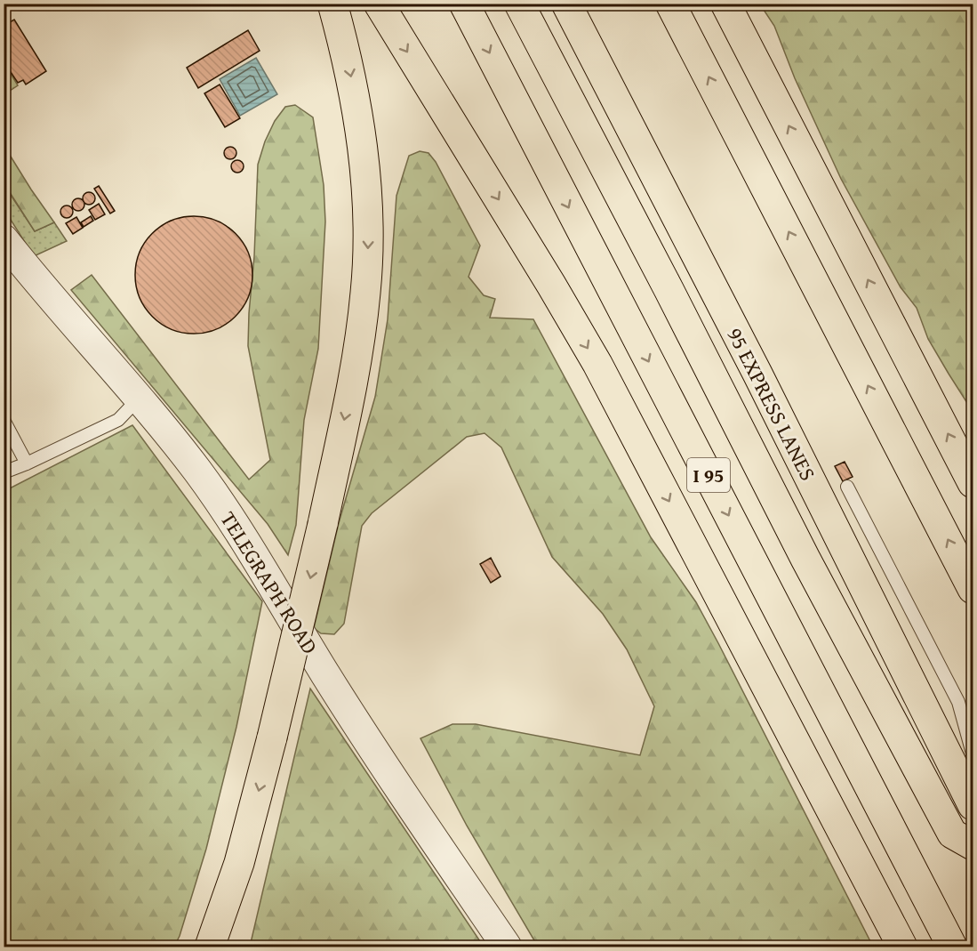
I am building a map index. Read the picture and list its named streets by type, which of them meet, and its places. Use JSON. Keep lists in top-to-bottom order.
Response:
{
  "streets": {
    "highway": ["95 EXPRESS LANES", "I 95"],
    "street": ["TELEGRAPH ROAD"]
  }
}
